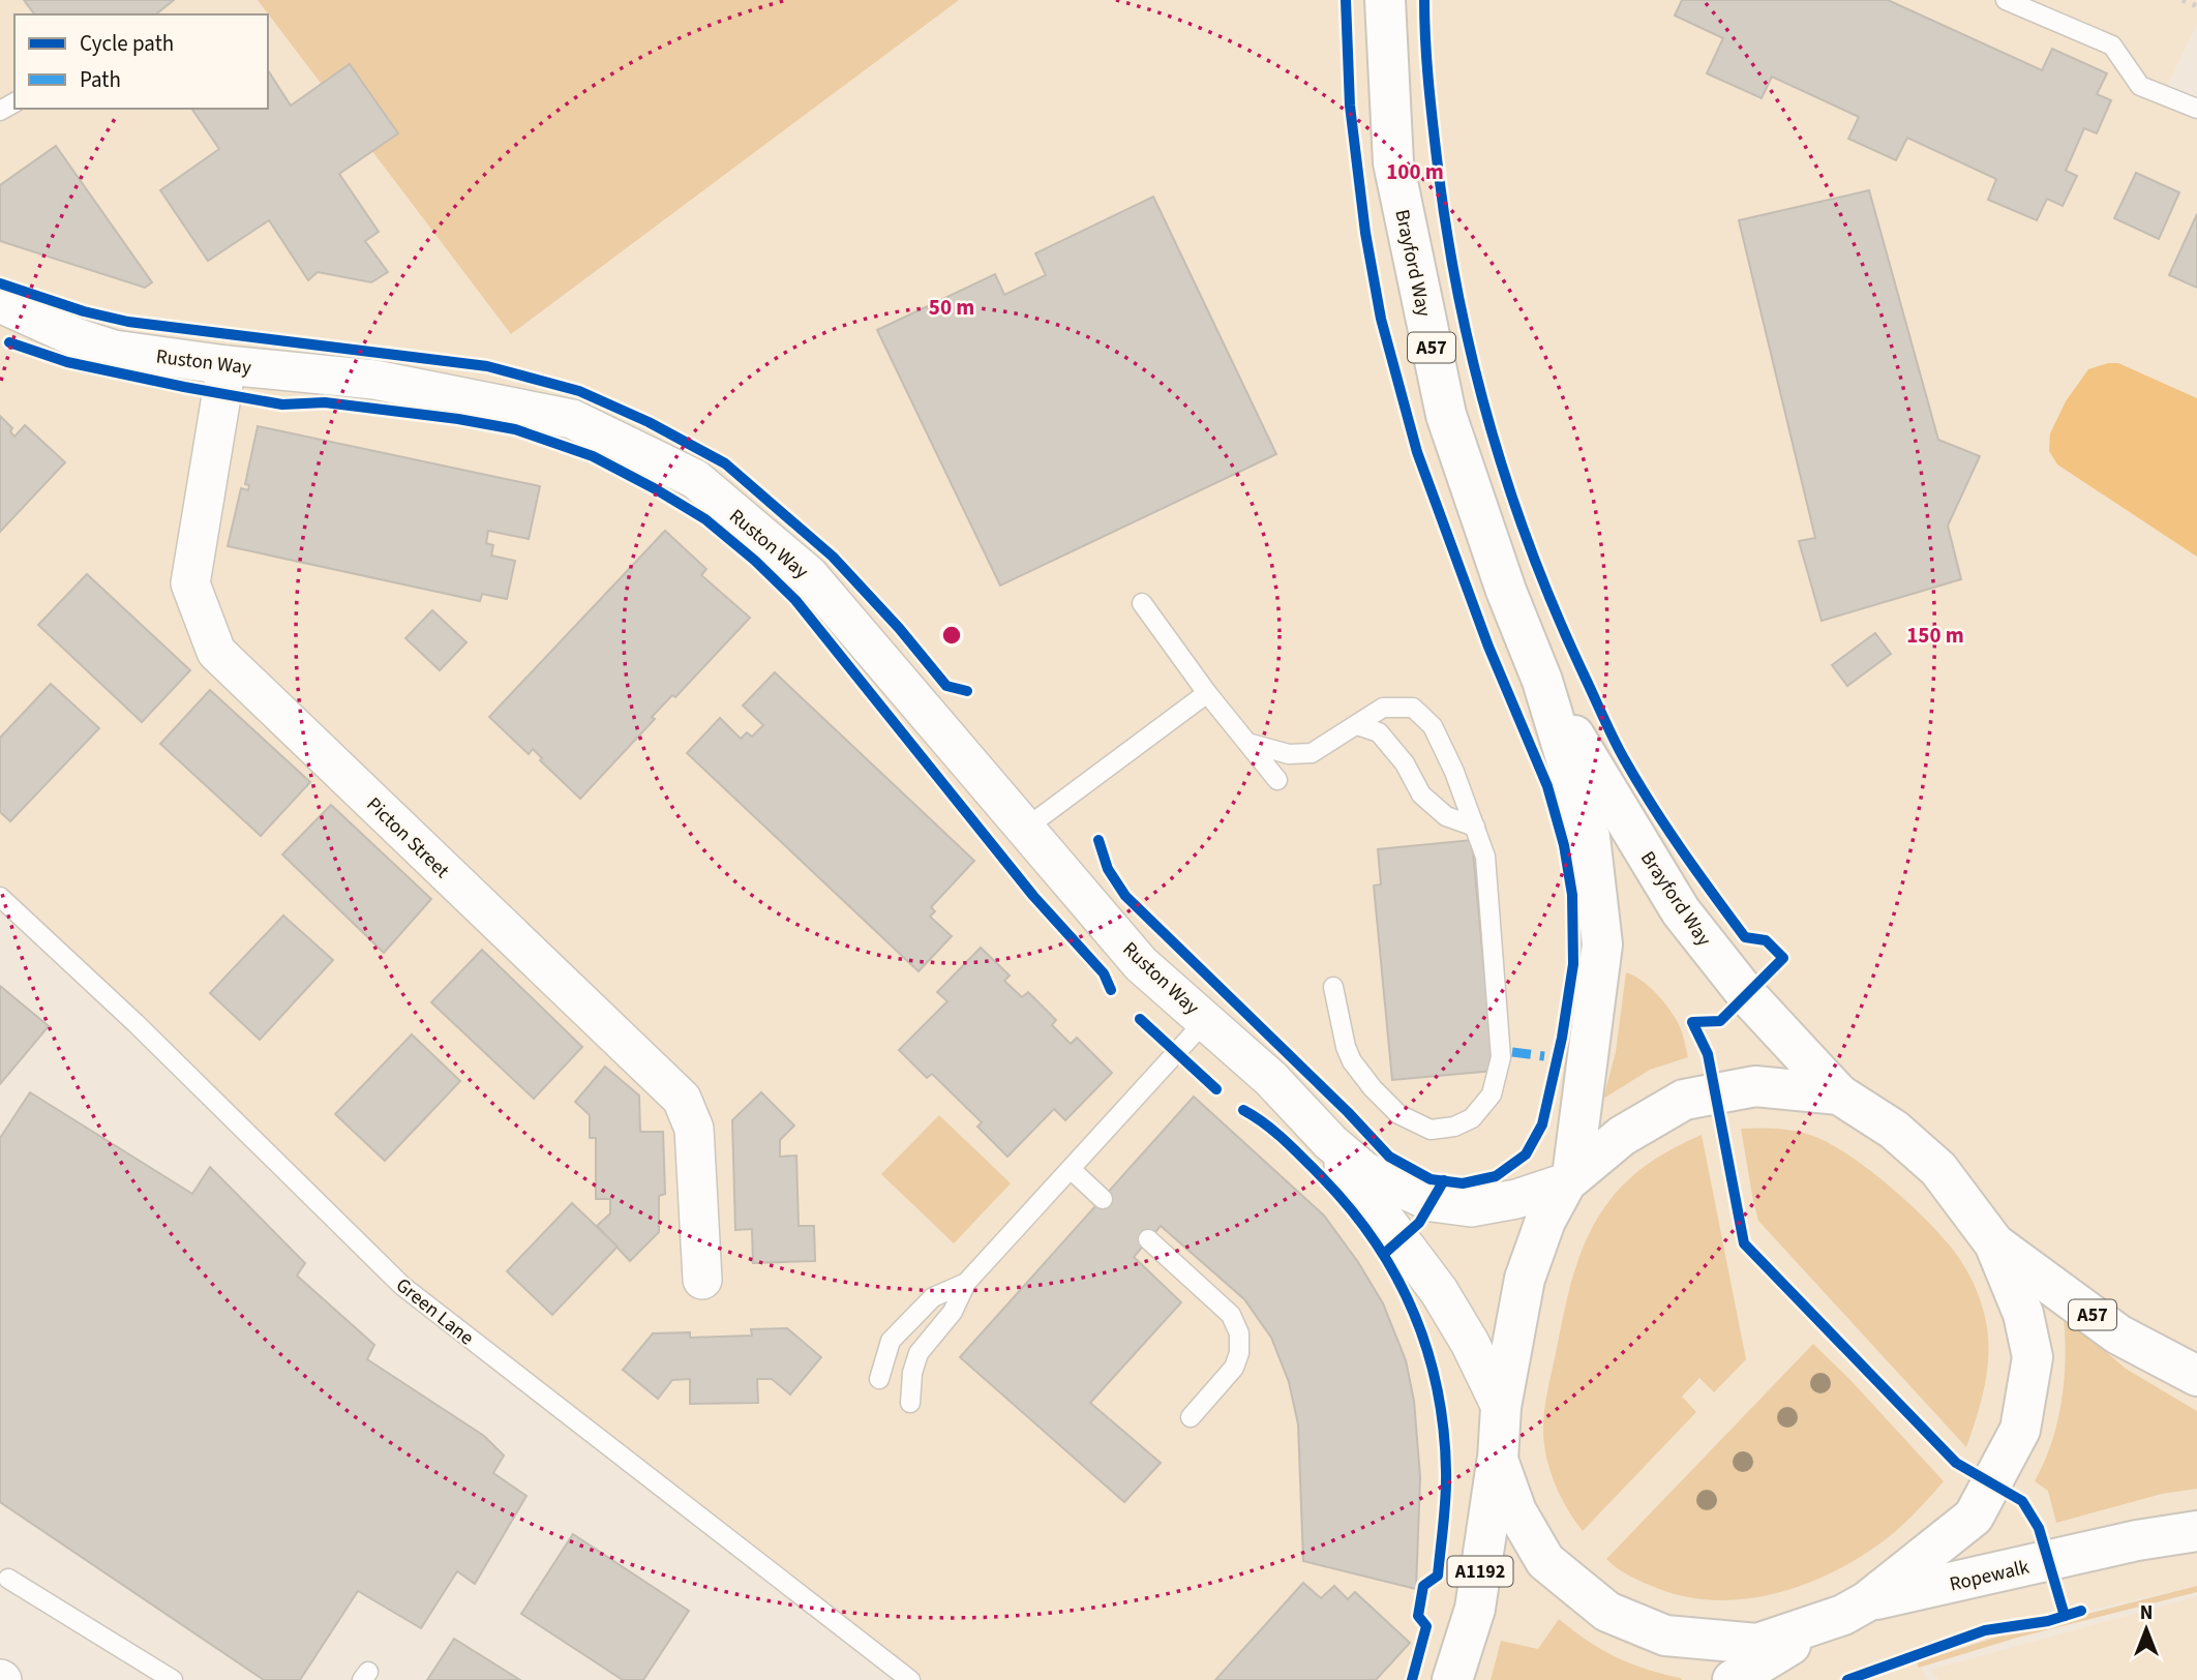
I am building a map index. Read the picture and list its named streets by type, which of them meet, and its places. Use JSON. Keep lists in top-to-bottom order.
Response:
{
  "streets": {
    "main road": [
      "Brayford Way",
      "A57",
      "A1192",
      "Ropewalk"
    ],
    "street": ["Ruston Way", "Picton Street"],
    "lane": ["Green Lane"]
  },
  "crossings": [
    ["Brayford Way", "Ruston Way"],
    ["Ruston Way", "Picton Street"]
  ],
  "legend": ["Cycle path", "Path"],
  "north": "top",
  "rings": ["100 m", "50 m", "150 m"]
}
